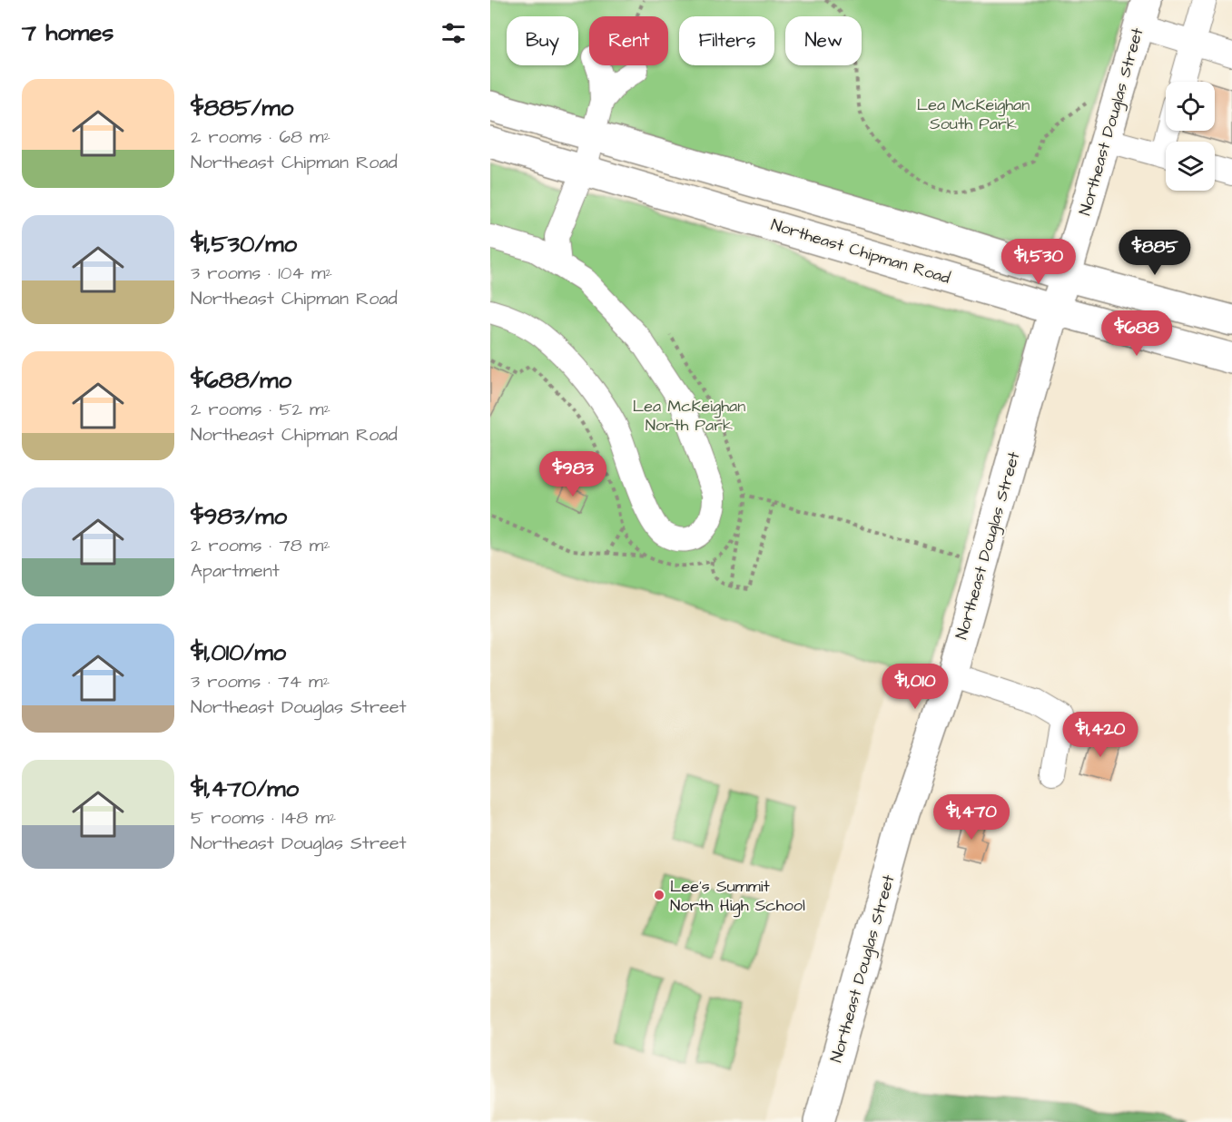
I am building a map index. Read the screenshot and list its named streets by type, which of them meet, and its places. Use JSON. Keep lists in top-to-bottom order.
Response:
{
  "streets": {
    "main road": ["Northeast Douglas Street", "Northeast Chipman Road"]
  },
  "crossings": [
    ["Northeast Douglas Street", "Northeast Chipman Road"]
  ],
  "parks": ["Lea McKeighan South Park", "Lea McKeighan North Park"],
  "places": ["Lee's Summit North High School"],
  "page": {
    "heading": "7 homes",
    "chip": [
      "Buy",
      "Rent",
      "Filters",
      "New"
    ],
    "list": [
      {
        "name": "$885/mo",
        "note": "2 rooms · 68 m² · Northeast Chipman Road"
      },
      {
        "name": "$1,530/mo",
        "note": "3 rooms · 104 m² · Northeast Chipman Road"
      },
      {
        "name": "$688/mo",
        "note": "2 rooms · 52 m² · Northeast Chipman Road"
      },
      {
        "name": "$983/mo",
        "note": "2 rooms · 78 m² · Apartment"
      },
      {
        "name": "$1,010/mo",
        "note": "3 rooms · 74 m² · Northeast Douglas Street"
      },
      {
        "name": "$1,470/mo",
        "note": "5 rooms · 148 m² · Northeast Douglas Street"
      }
    ],
    "price": [
      "$885",
      "$1,530",
      "$688",
      "$983",
      "$1,010",
      "$1,420",
      "$1,470"
    ]
  }
}
